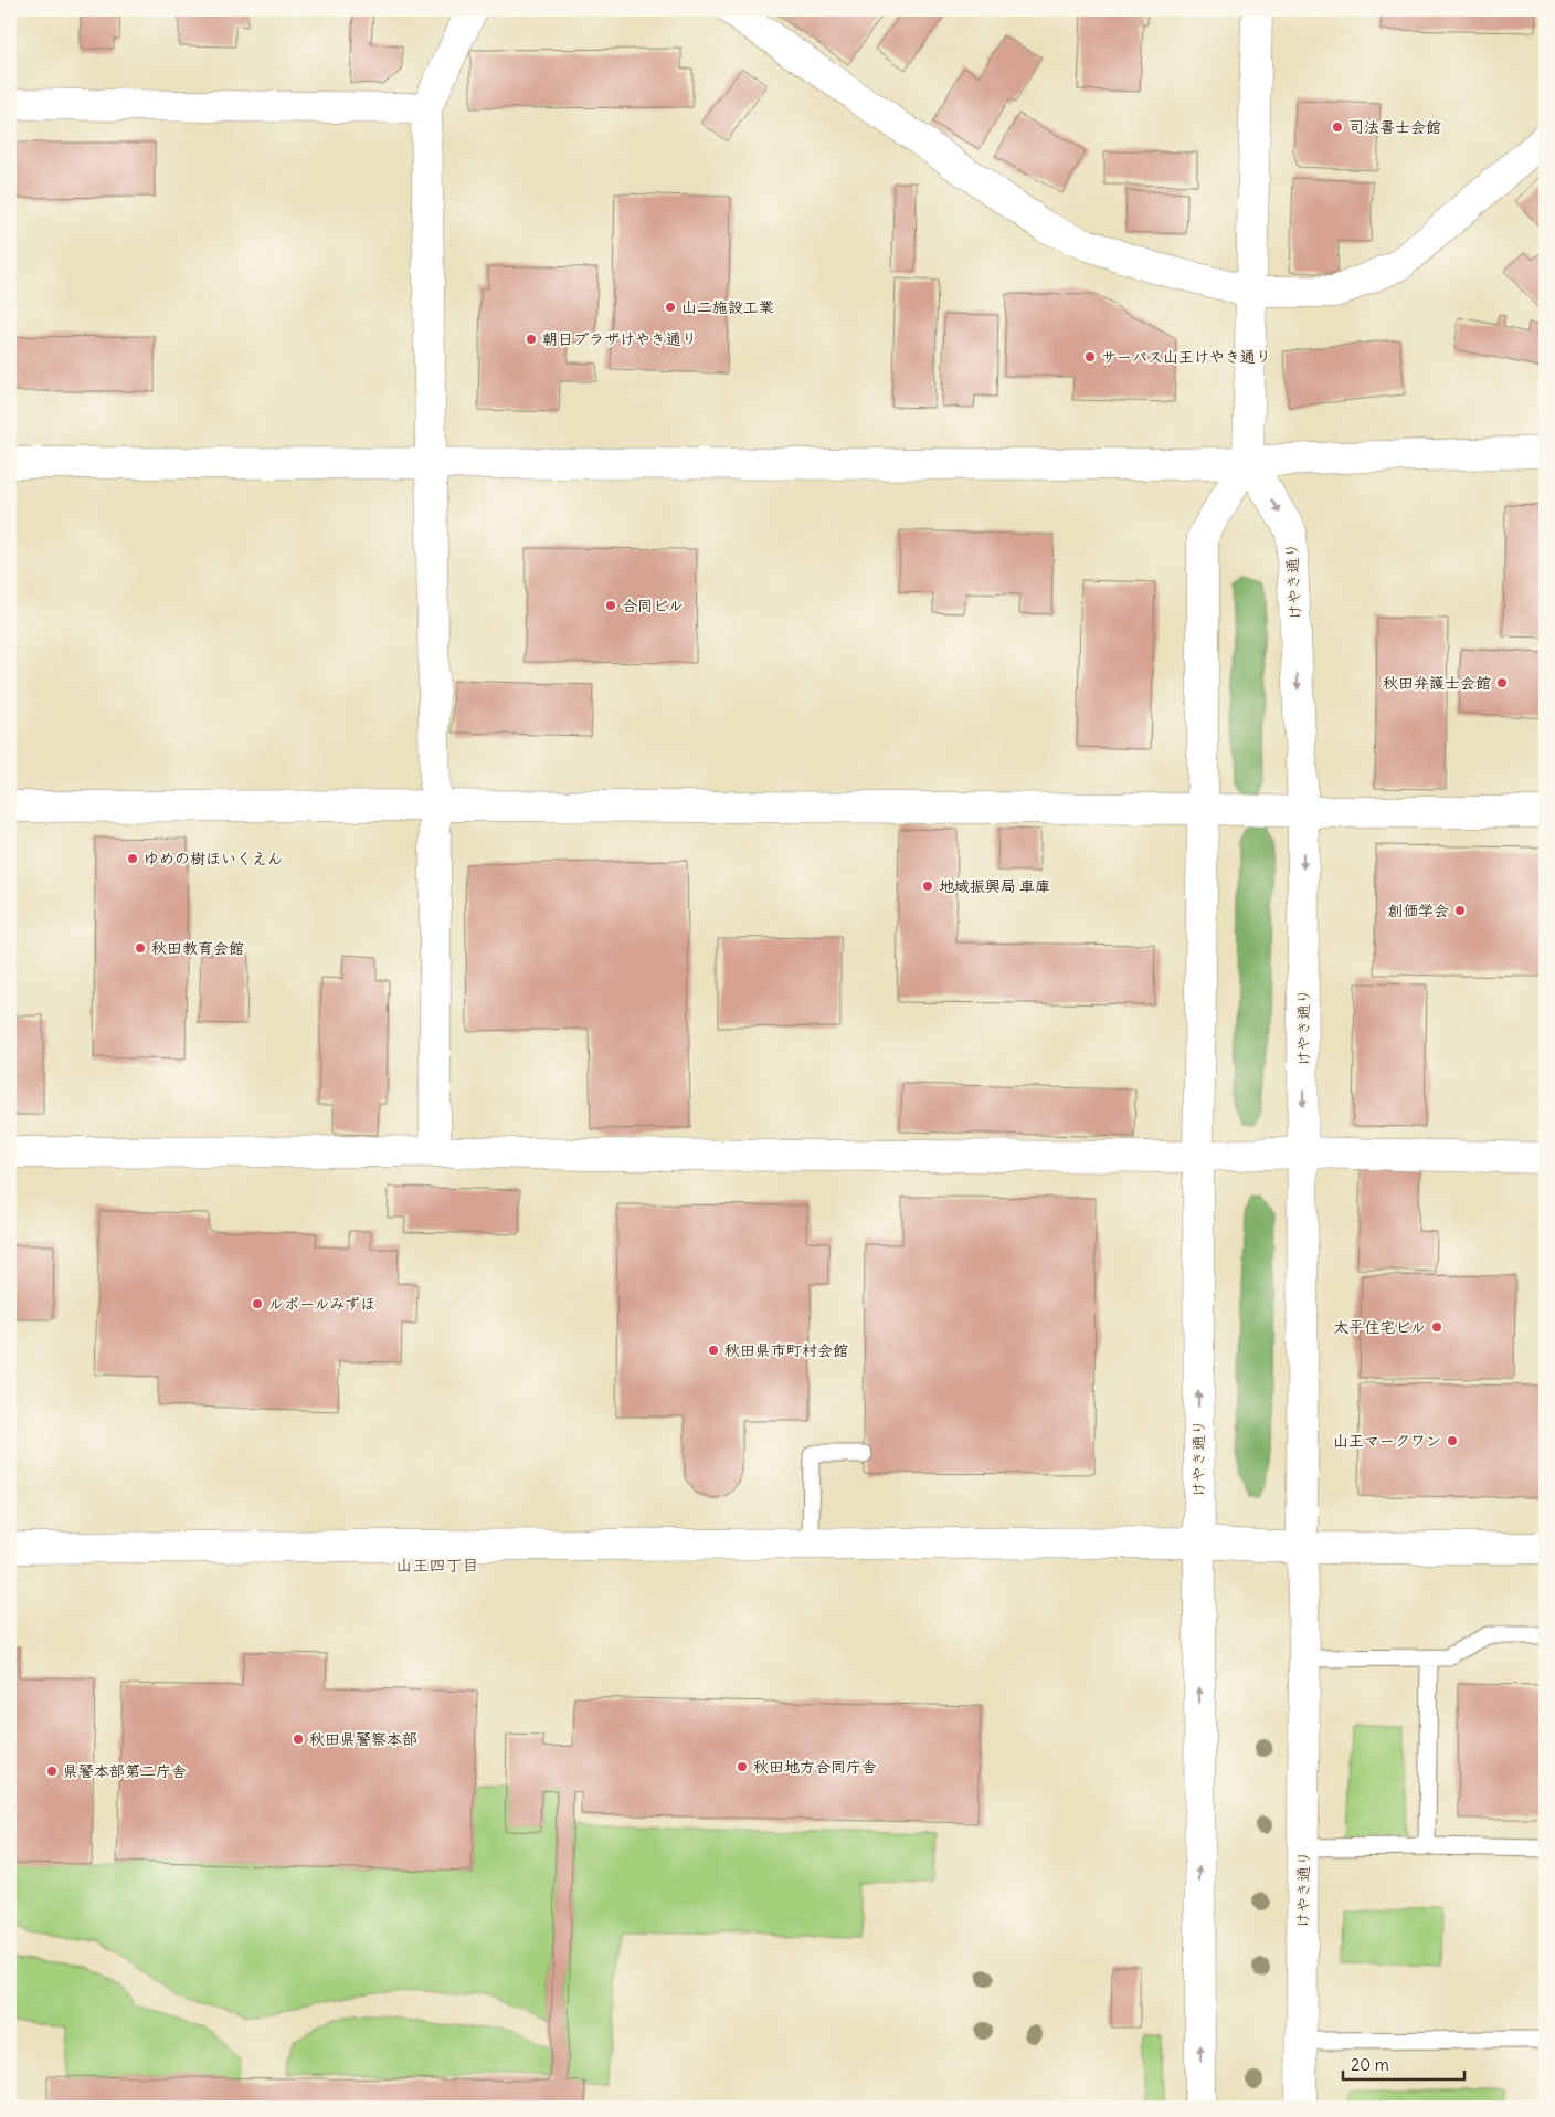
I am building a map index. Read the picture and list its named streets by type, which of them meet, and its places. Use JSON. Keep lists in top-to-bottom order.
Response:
{
  "streets": {
    "street": ["けやき通り"]
  },
  "districts": ["山王四丁目"],
  "places": [
    "司法書士会館",
    "山二施設工業",
    "朝日プラザけやき通り",
    "サーパス山王けやき通り",
    "合同ビル",
    "秋田弁護士会館",
    "ゆめの樹ほいくえん",
    "地域振興局 車庫",
    "創価学会",
    "秋田教育会館",
    "ルポールみずほ",
    "太平住宅ビル",
    "秋田県市町村会館",
    "山王マークワン",
    "秋田県警察本部",
    "秋田地方合同庁舎",
    "県警本部第二庁舎"
  ],
  "scale_bar": "20 m"
}
